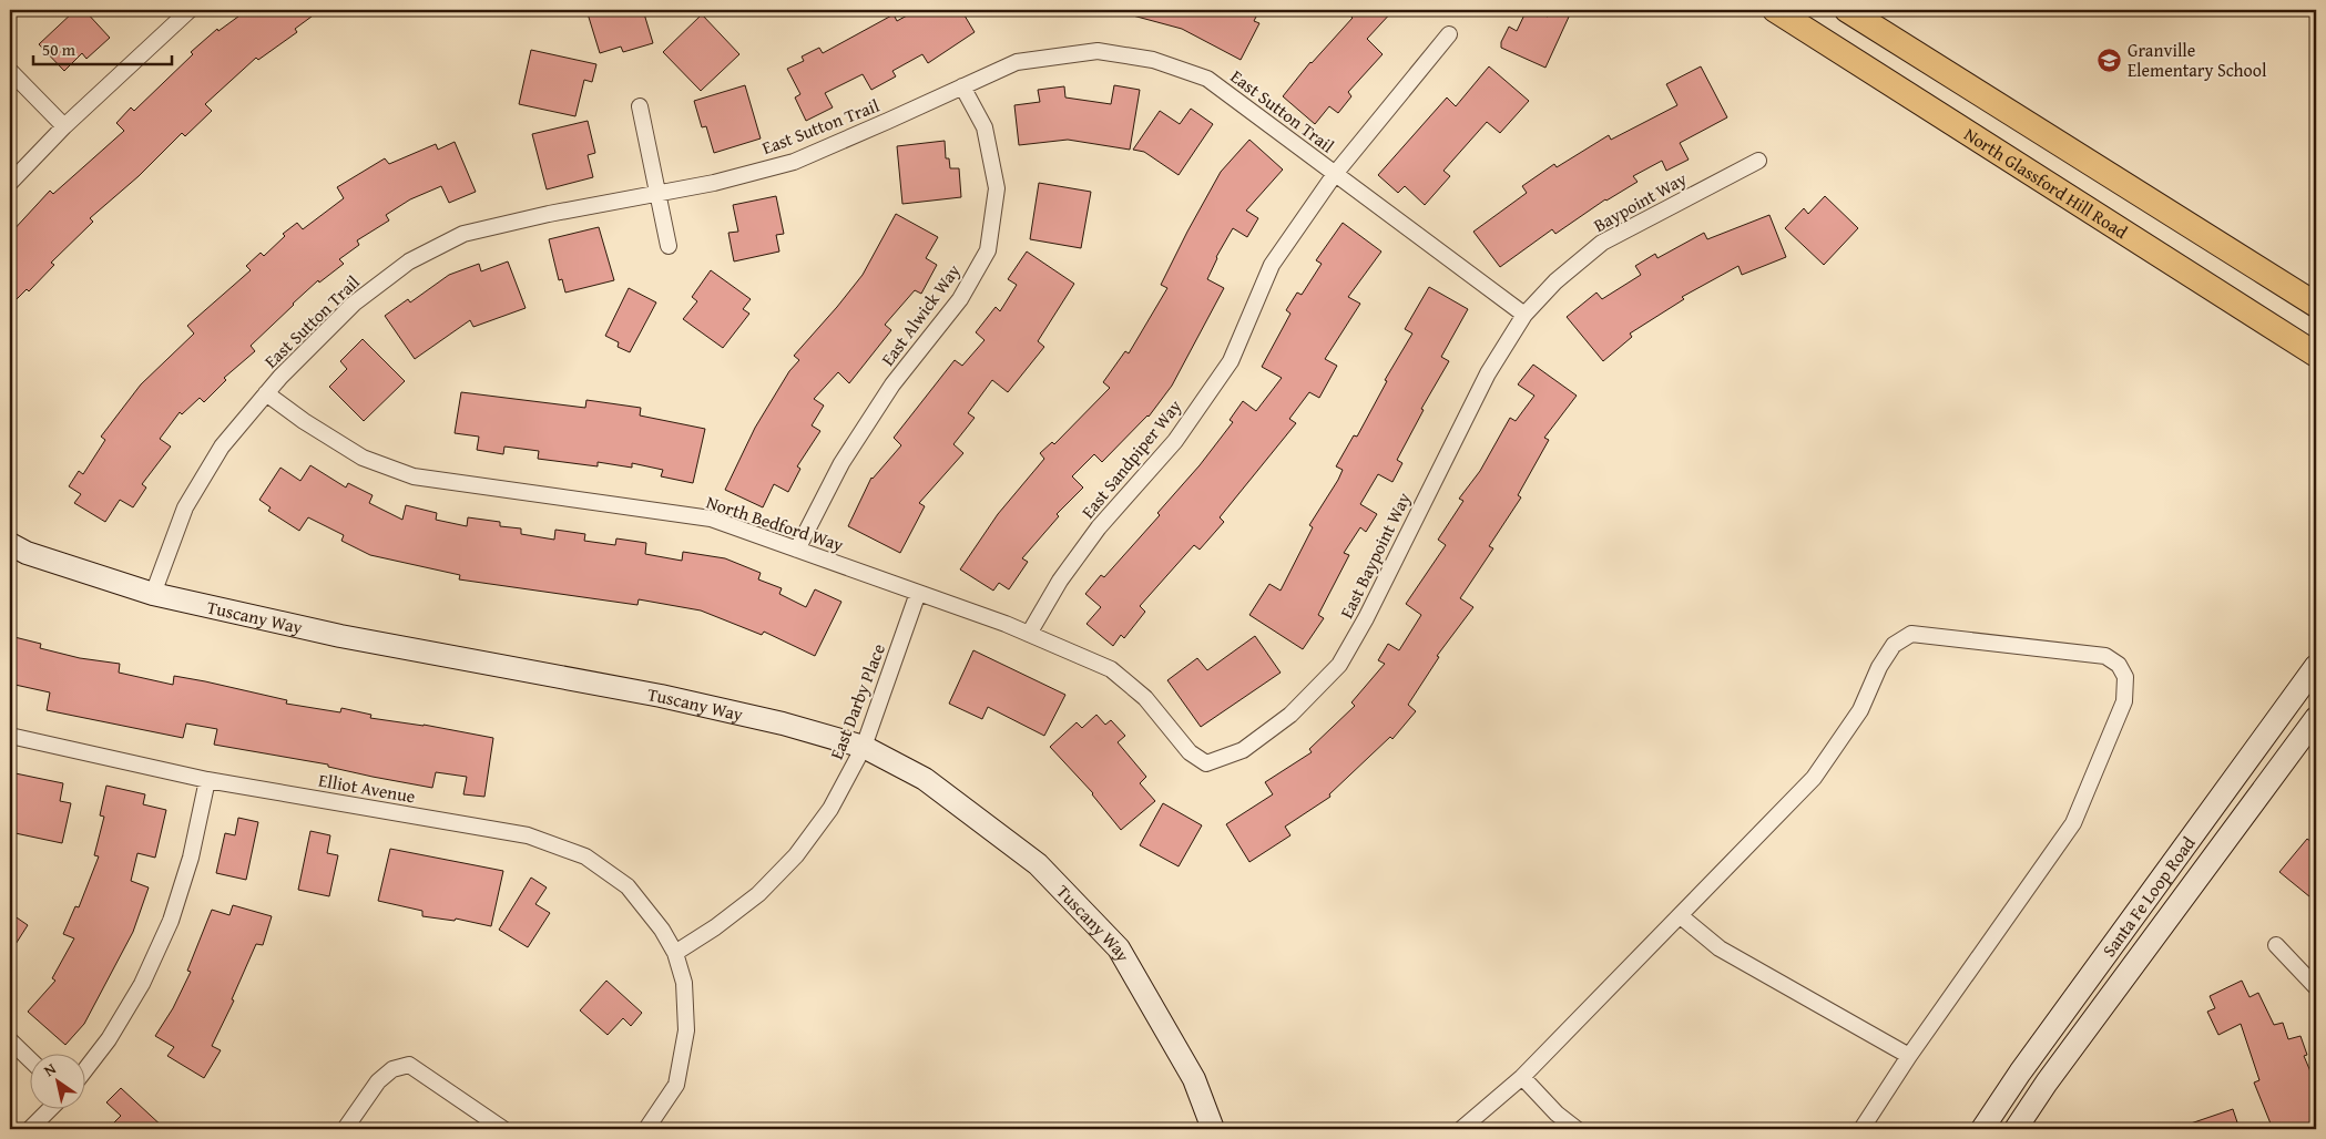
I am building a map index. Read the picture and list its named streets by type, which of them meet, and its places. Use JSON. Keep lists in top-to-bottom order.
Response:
{
  "streets": {
    "main road": ["North Glassford Hill Road"],
    "street": [
      "East Sutton Trail",
      "Baypoint Way",
      "East Alwick Way",
      "East Sandpiper Way",
      "North Bedford Way",
      "East Baypoint Way",
      "Tuscany Way",
      "East Darby Place",
      "Elliot Avenue",
      "Santa Fe Loop Road"
    ]
  },
  "crossings": [
    ["East Sutton Trail", "Baypoint Way"],
    ["East Sutton Trail", "East Alwick Way"],
    ["East Sutton Trail", "East Sandpiper Way"],
    ["East Sutton Trail", "North Bedford Way"],
    ["East Sutton Trail", "East Baypoint Way"],
    ["East Sutton Trail", "Tuscany Way"],
    ["Baypoint Way", "East Baypoint Way"],
    ["East Alwick Way", "North Bedford Way"],
    ["East Sandpiper Way", "North Bedford Way"],
    ["North Bedford Way", "East Baypoint Way"],
    ["North Bedford Way", "East Darby Place"],
    ["Tuscany Way", "East Darby Place"],
    ["East Darby Place", "Elliot Avenue"]
  ],
  "places": {
    "school or university": ["Granville Elementary School"]
  },
  "scale_bar": "50 m",
  "north": "top left"
}
